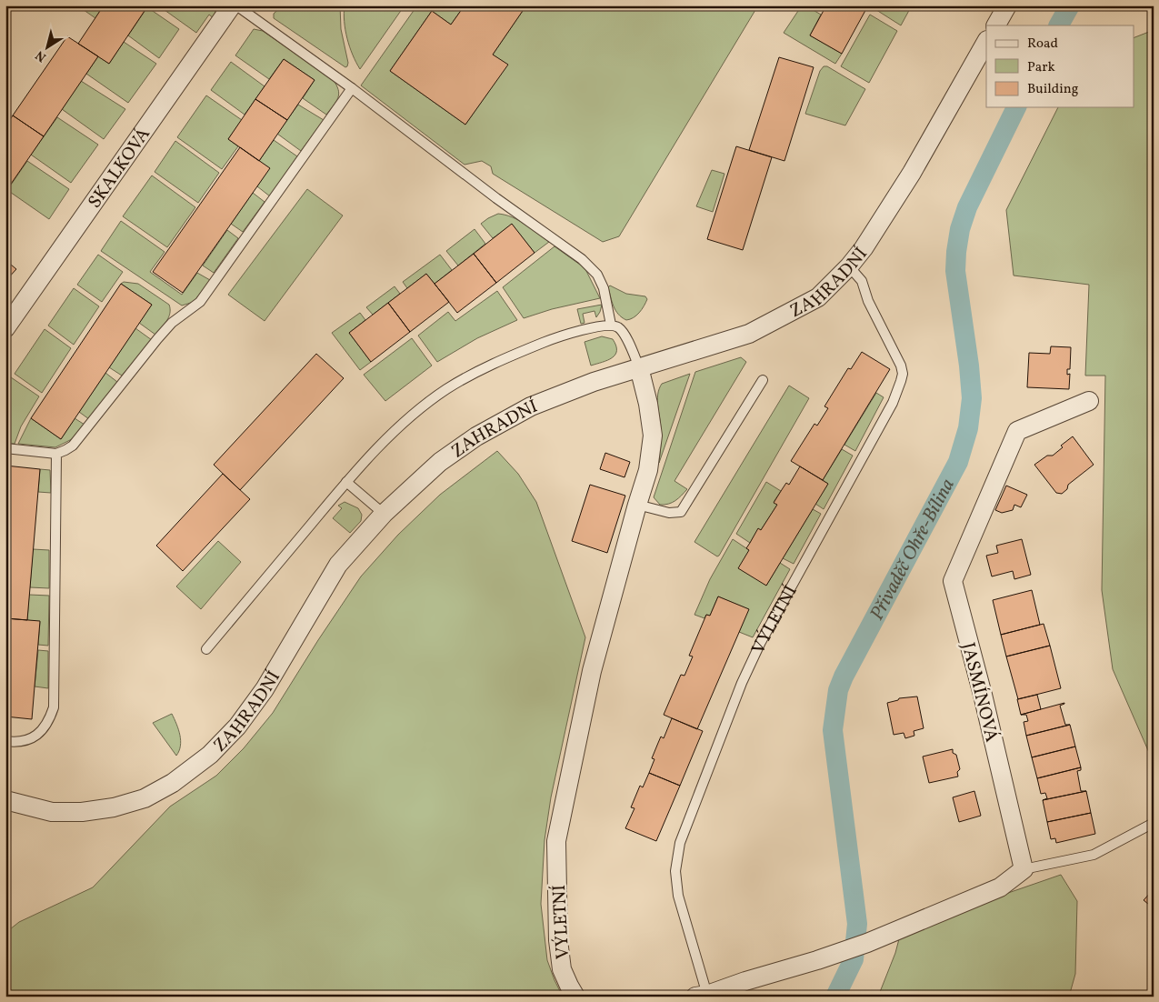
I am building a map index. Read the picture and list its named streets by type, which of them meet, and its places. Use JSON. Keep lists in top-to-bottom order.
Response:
{
  "streets": {
    "street": [
      "SKALKOVÁ",
      "ZAHRADNÍ",
      "VÝLETNÍ",
      "JASMÍNOVÁ"
    ]
  },
  "crossings": [
    ["ZAHRADNÍ", "VÝLETNÍ"]
  ],
  "water": ["Přivaděč Ohře-Bílina"],
  "legend": ["Road", "Park", "Building"],
  "north": "bottom left"
}
